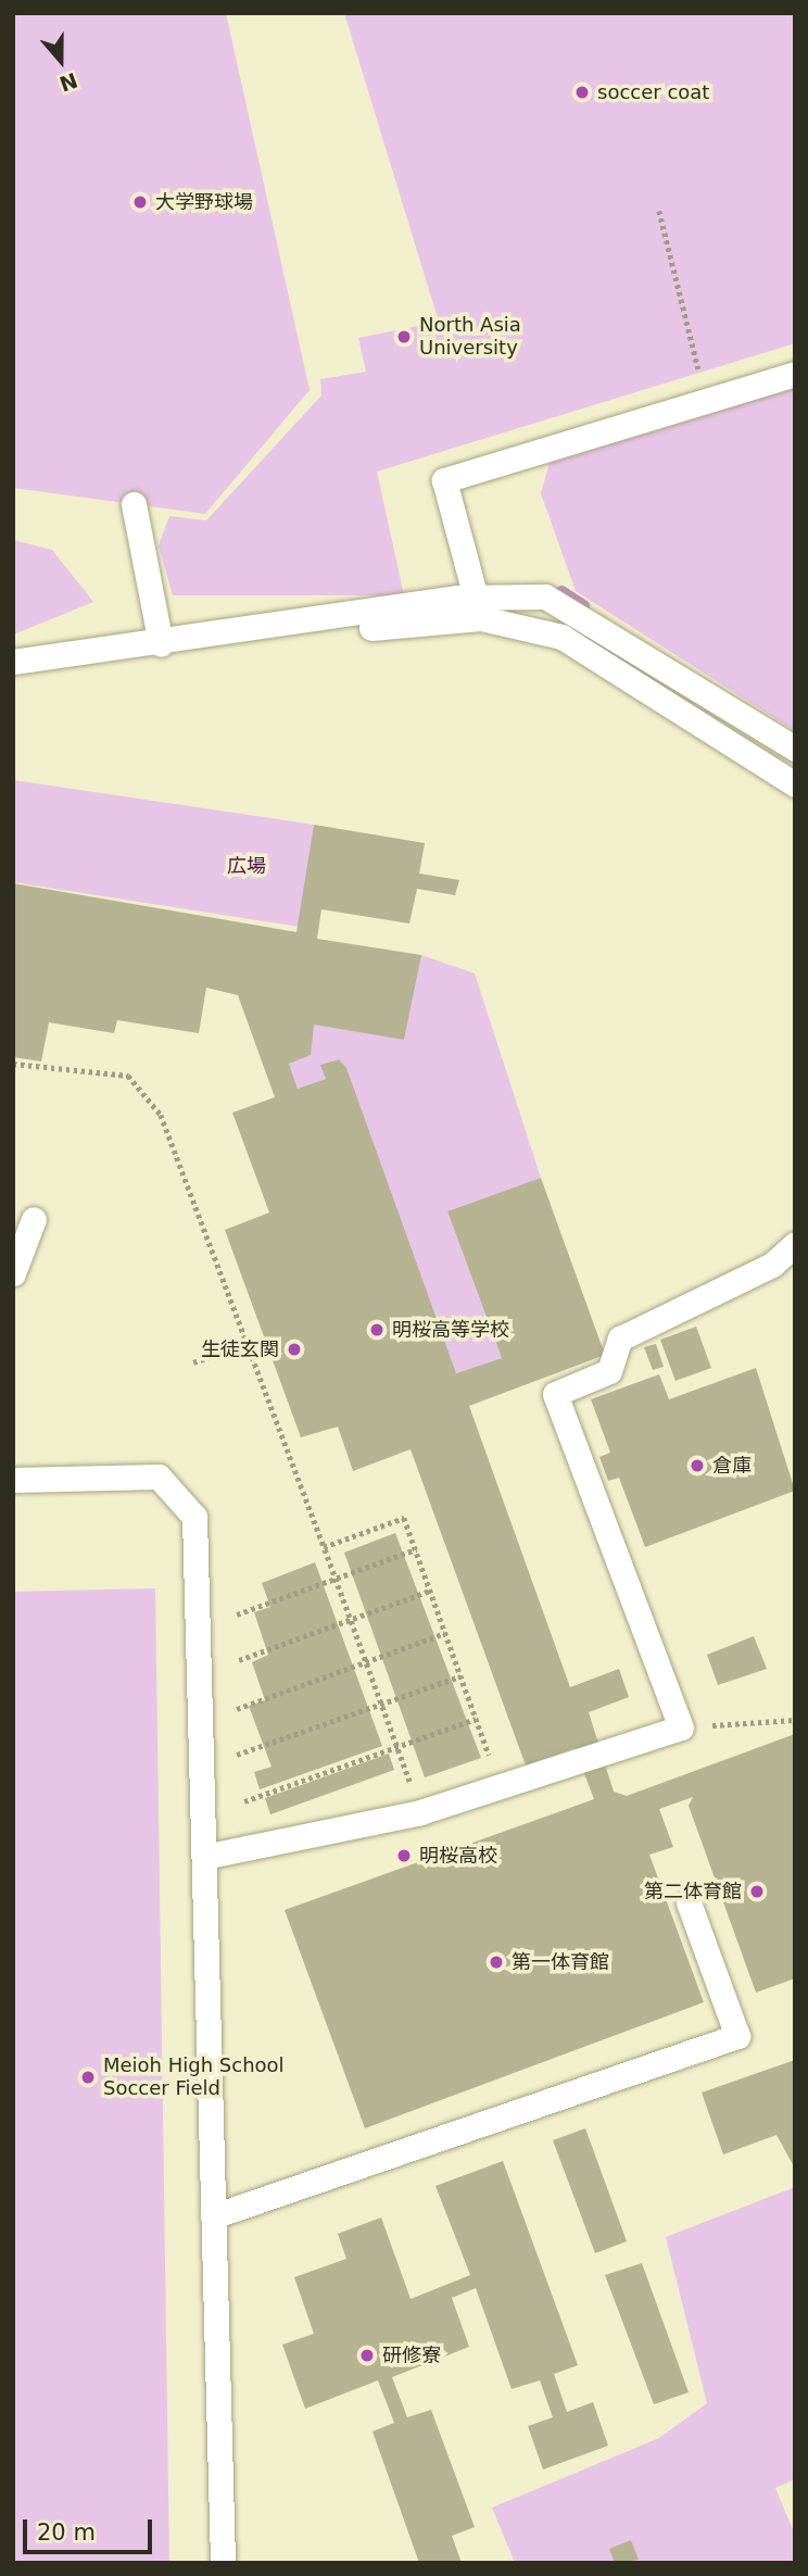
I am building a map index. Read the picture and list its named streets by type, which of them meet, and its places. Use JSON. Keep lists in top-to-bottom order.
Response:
{
  "parks": ["広場"],
  "places": [
    "soccer coat",
    "大学野球場",
    "North Asia University",
    "明桜高等学校",
    "生徒玄関",
    "倉庫",
    "明桜高校",
    "第二体育館",
    "第一体育館",
    "Meioh High School Soccer Field",
    "研修寮"
  ],
  "scale_bar": "20 m",
  "north": "bottom"
}
